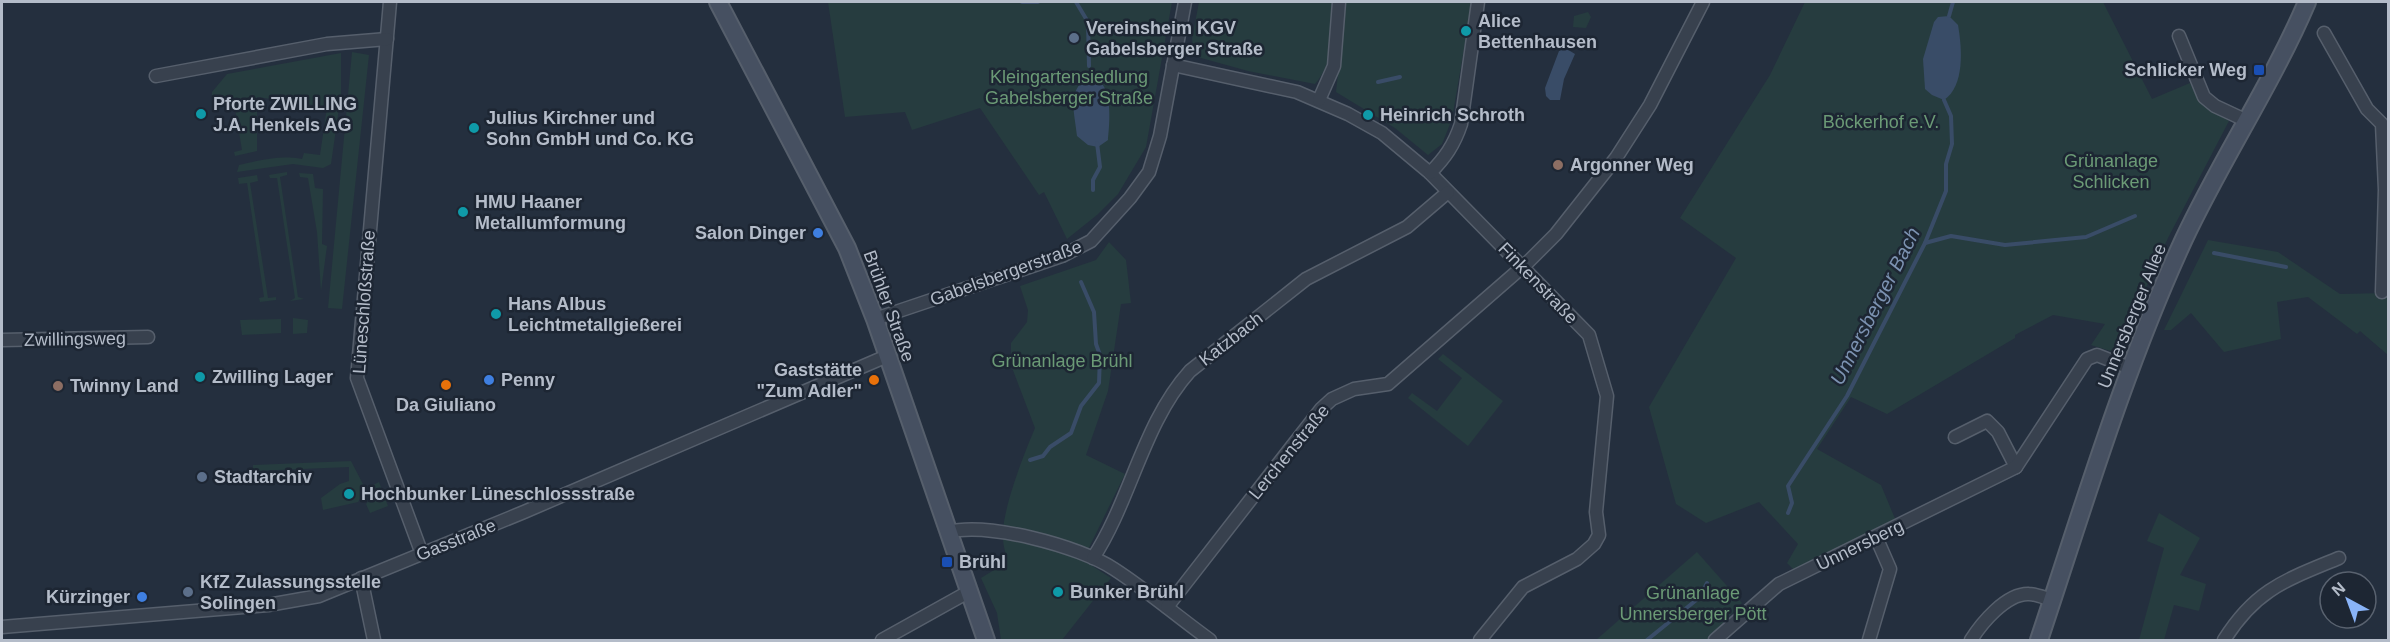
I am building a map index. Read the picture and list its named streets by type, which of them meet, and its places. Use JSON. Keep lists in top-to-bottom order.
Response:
{
  "streets": {
    "main road": ["Brühler Straße", "Unnersberger Allee"],
    "street": [
      "Gabelsbergerstraße",
      "Finkenstraße",
      "Lüneschloßstraße",
      "Zwillingsweg",
      "Katzbach",
      "Lerchenstraße",
      "Gasstraße",
      "Unnersberg"
    ]
  },
  "crossings": [
    ["Gabelsbergerstraße", "Finkenstraße"],
    ["Gabelsbergerstraße", "Brühler Straße"],
    ["Finkenstraße", "Katzbach"],
    ["Finkenstraße", "Lerchenstraße"],
    ["Lüneschloßstraße", "Gasstraße"],
    ["Brühler Straße", "Gasstraße"]
  ],
  "water": ["Unnersberger Bach"],
  "parks": [
    "Kleingartensiedlung Gabelsberger Straße",
    "Böckerhof e.V.",
    "Grünanlage Schlicken",
    "Grünanlage Brühl",
    "Grünanlage Unnersberger Pött"
  ],
  "places": {
    "other": [
      "Alice Bettenhausen",
      "Vereinsheim KGV Gabelsberger Straße",
      "Pforte ZWILLING J.A. Henkels AG",
      "Heinrich Schroth",
      "Julius Kirchner und Sohn GmbH und Co. KG",
      "Argonner Weg",
      "HMU Haaner Metallumformung",
      "Salon Dinger",
      "Hans Albus Leichtmetallgießerei",
      "Zwilling Lager",
      "Penny",
      "Gaststätte \"Zum Adler\"",
      "Da Giuliano",
      "Twinny Land",
      "Stadtarchiv",
      "Hochbunker Lüneschlossstraße",
      "KfZ Zulassungsstelle Solingen",
      "Bunker Brühl",
      "Kürzinger"
    ],
    "transit": ["Schlicker Weg", "Brühl"]
  },
  "north": "top left"
}
